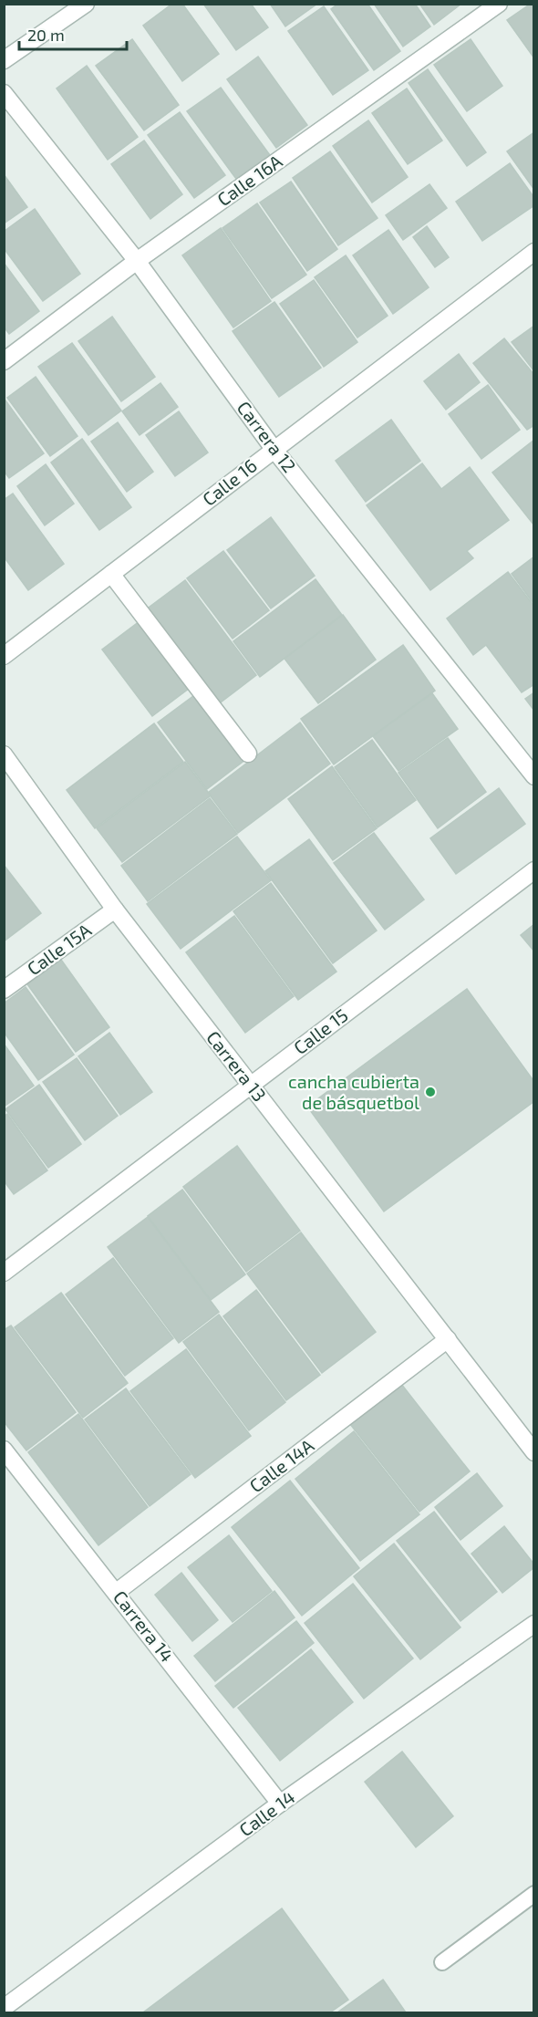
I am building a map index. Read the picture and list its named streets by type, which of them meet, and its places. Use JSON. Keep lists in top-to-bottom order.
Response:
{
  "streets": {
    "street": [
      "Calle 16A",
      "Carrera 12",
      "Calle 16",
      "Calle 15A",
      "Calle 15",
      "Carrera 13",
      "Calle 14A",
      "Carrera 14",
      "Calle 14"
    ]
  },
  "crossings": [
    ["Calle 16A", "Carrera 12"],
    ["Carrera 12", "Calle 16"],
    ["Calle 15A", "Carrera 13"],
    ["Calle 15", "Carrera 13"],
    ["Carrera 13", "Calle 14A"],
    ["Calle 14A", "Carrera 14"],
    ["Carrera 14", "Calle 14"]
  ],
  "places": ["cancha cubierta de básquetbol"],
  "scale_bar": "20 m"
}
